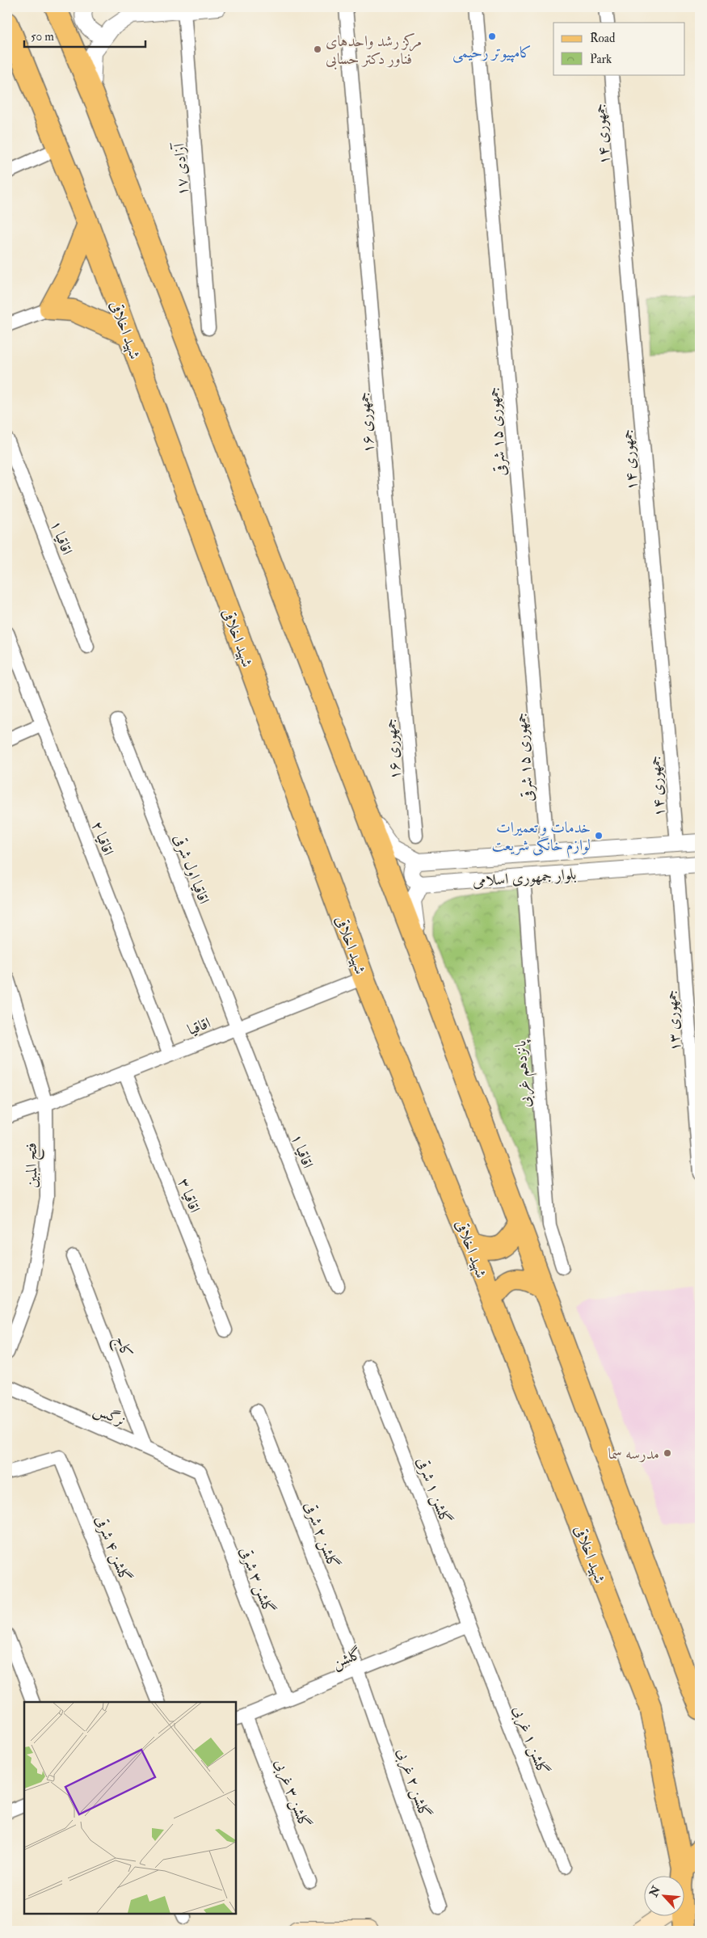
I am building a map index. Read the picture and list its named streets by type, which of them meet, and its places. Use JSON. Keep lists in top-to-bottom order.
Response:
{
  "streets": {
    "main road": ["شهید اخلاقی"],
    "street": [
      "جمهوری ۱۴",
      "آزادی ۱۷",
      "جمهوری ۱۶",
      "جمهوری ۱۵ شرقی",
      "اقاقیا ۱",
      "اقاقیا ۲",
      "اقاقیا اول شرقی",
      "بلوار جمهوری اسلامی",
      "جمهوری ۱۳",
      "اقاقیا",
      "پانزدهم غربی",
      "فتح المبین",
      "اقاقیا ۳",
      "کاج",
      "نرگس",
      "گلشن ۱ شرقی",
      "گلشن ۲ شرقی",
      "گلشن ۴ شرقی",
      "گلشن ۳ شرقی",
      "گلشن",
      "گلشن ۱ غربی",
      "گلشن ۲ غربی",
      "گلشن ۳ غربی"
    ]
  },
  "crossings": [
    ["جمهوری ۱۴", "بلوار جمهوری اسلامی"],
    ["شهید اخلاقی", "اقاقیا"],
    ["جمهوری ۱۵ شرقی", "بلوار جمهوری اسلامی"],
    ["اقاقیا ۱", "اقاقیا اول شرقی"],
    ["اقاقیا ۱", "اقاقیا"],
    ["اقاقیا ۲", "اقاقیا"],
    ["اقاقیا اول شرقی", "اقاقیا"],
    ["بلوار جمهوری اسلامی", "جمهوری ۱۳"],
    ["بلوار جمهوری اسلامی", "پانزدهم غربی"],
    ["اقاقیا", "فتح المبین"],
    ["اقاقیا", "اقاقیا ۳"],
    ["کاج", "نرگس"],
    ["نرگس", "گلشن ۳ شرقی"],
    ["گلشن ۱ شرقی", "گلشن"],
    ["گلشن ۱ شرقی", "گلشن ۱ غربی"],
    ["گلشن ۲ شرقی", "گلشن"],
    ["گلشن ۲ شرقی", "گلشن ۲ غربی"],
    ["گلشن ۳ شرقی", "گلشن"],
    ["گلشن", "گلشن ۱ غربی"],
    ["گلشن", "گلشن ۲ غربی"],
    ["گلشن", "گلشن ۳ غربی"]
  ],
  "places": [
    "کامپیوتر رحیمی",
    "مرکز رشد واحدهای فناور دکتر حسابی",
    "خدمات و تعمیرات لوازم خانگی شریعت",
    "مدرسه سما"
  ],
  "legend": ["Road", "Park"],
  "scale_bar": "50 m",
  "north": "top left"
}
